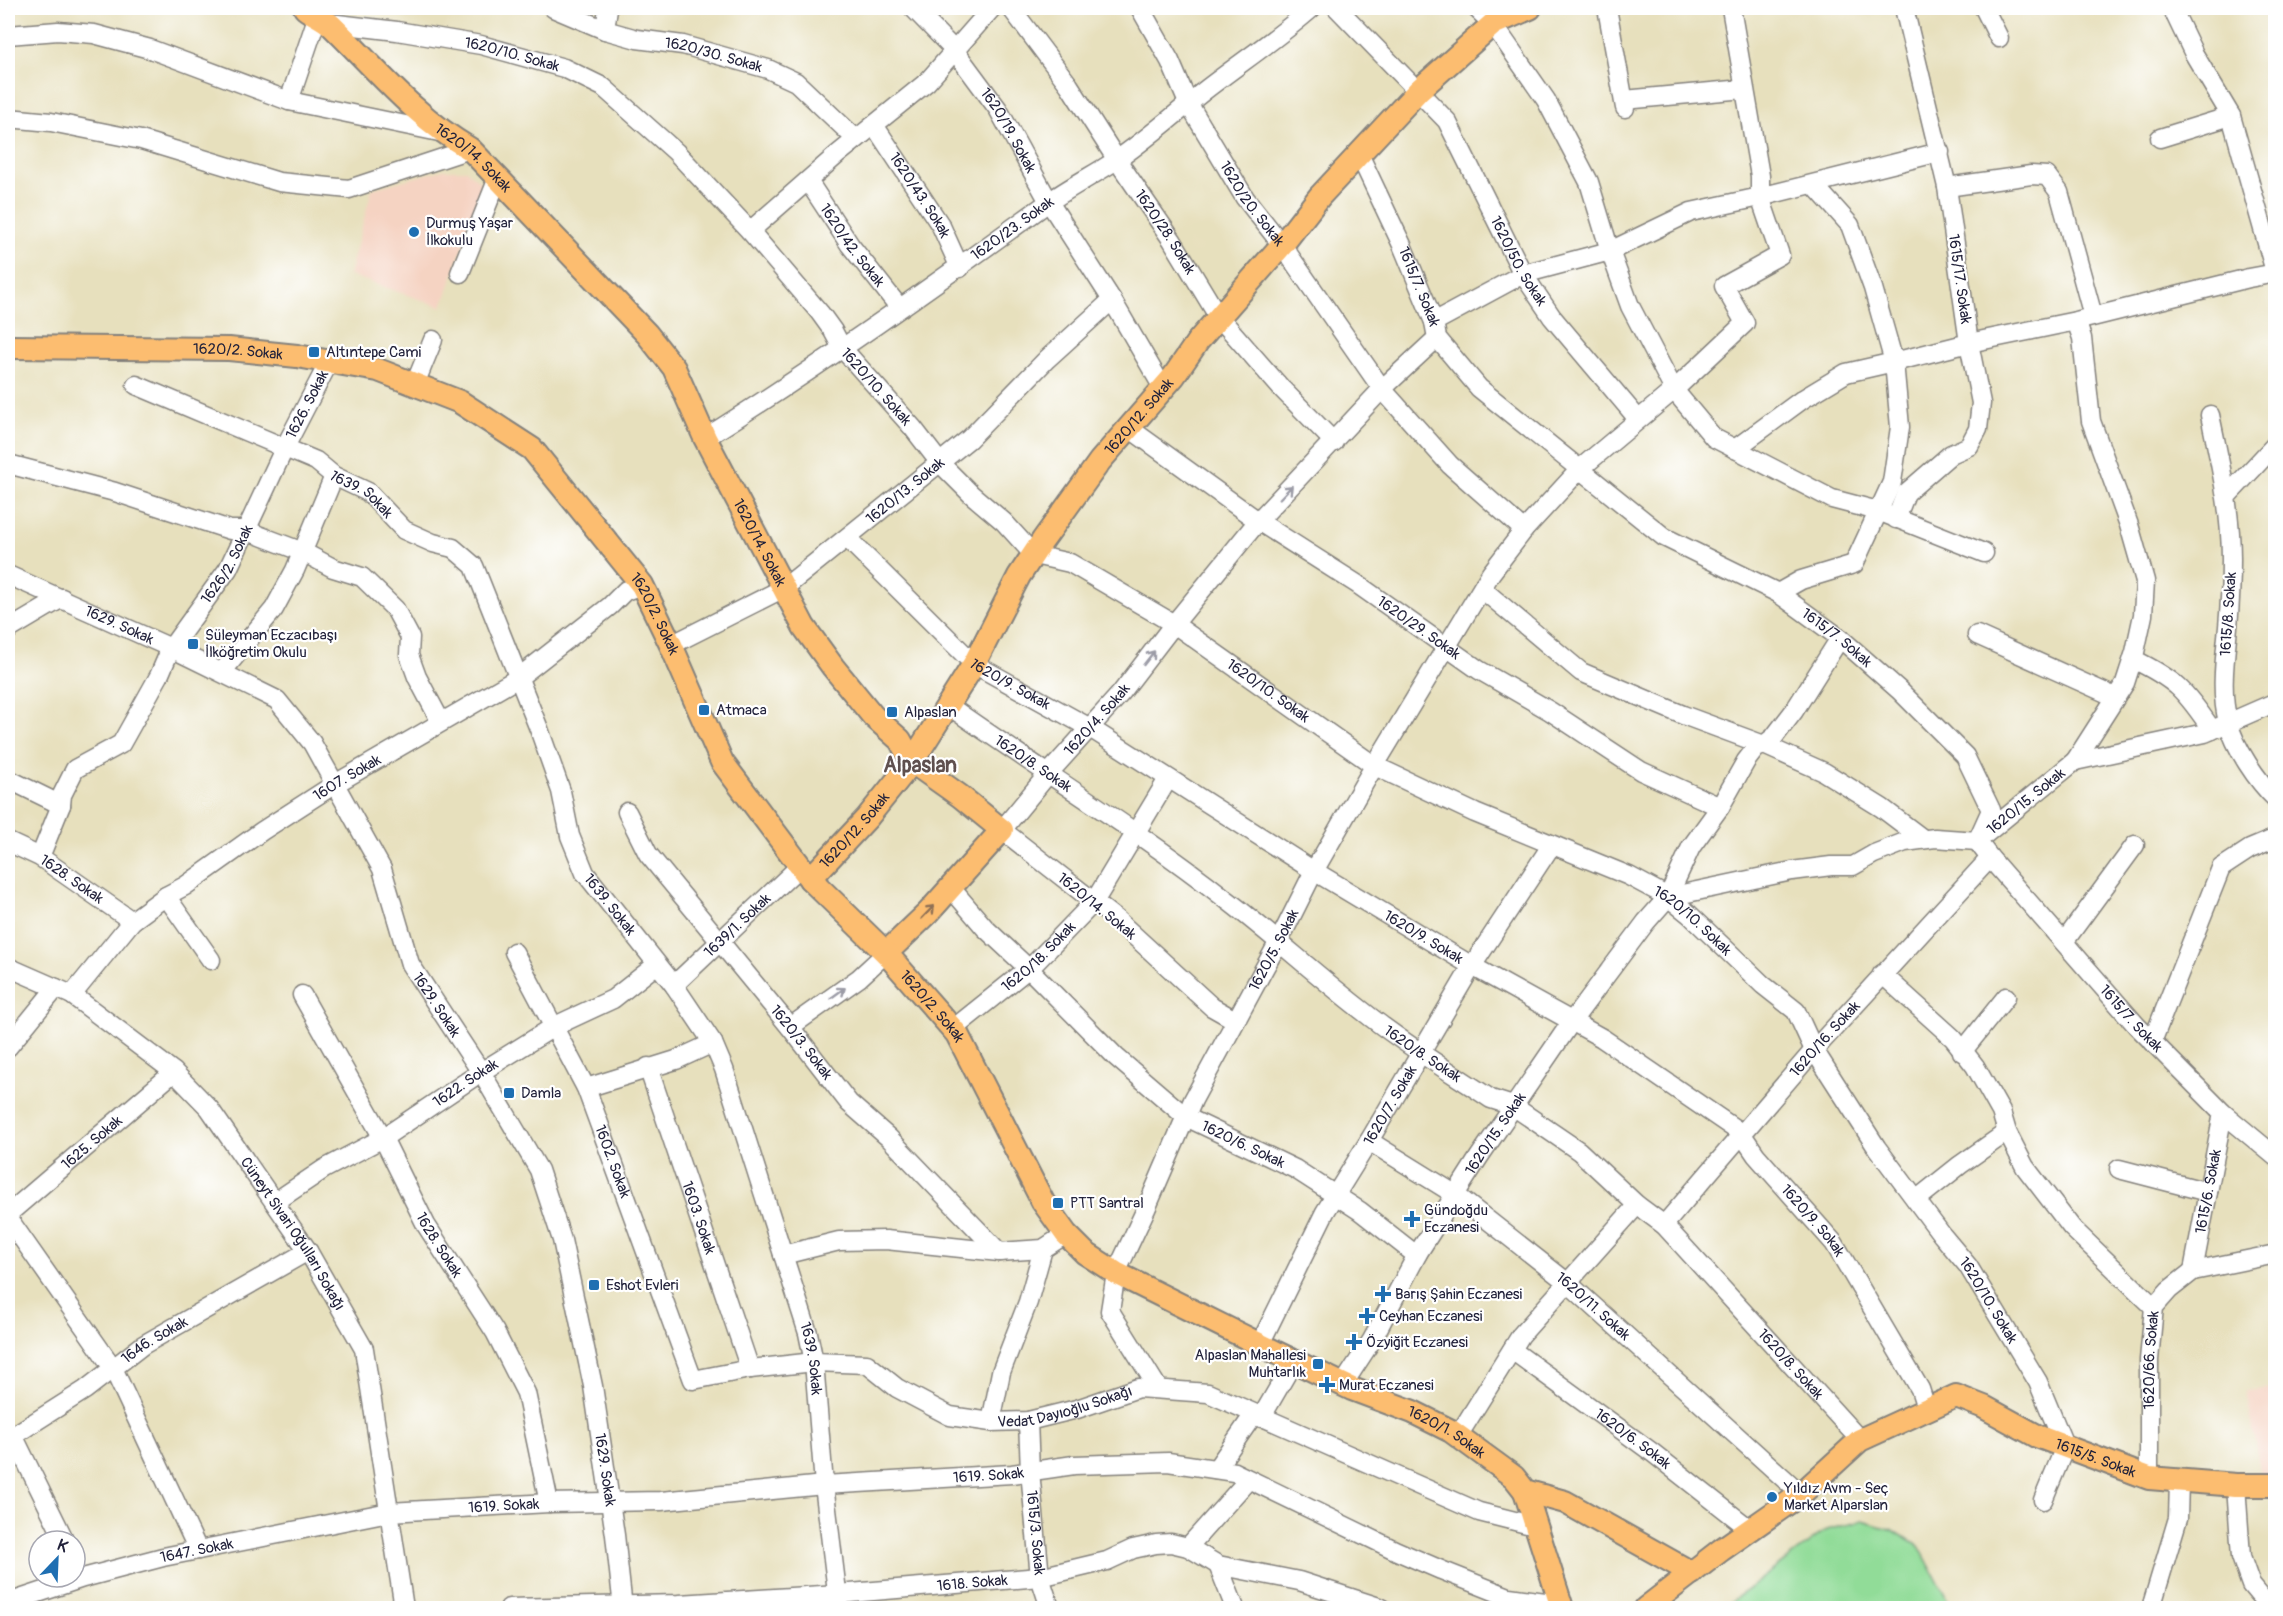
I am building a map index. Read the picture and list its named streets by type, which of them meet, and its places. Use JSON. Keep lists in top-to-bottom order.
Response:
{
  "streets": {
    "main road": [
      "1620/14. Sokak",
      "1620/2. Sokak",
      "1620/12. Sokak",
      "1620/4. Sokak",
      "1620/1. Sokak",
      "1615/5. Sokak"
    ],
    "street": [
      "1620/10. Sokak",
      "1620/30. Sokak",
      "1620/19. Sokak",
      "1620/43. Sokak",
      "1620/20. Sokak",
      "1620/23. Sokak",
      "1620/28. Sokak",
      "1620/42. Sokak",
      "1620/50. Sokak",
      "1615/17. Sokak",
      "1615/7. Sokak",
      "1626. Sokak",
      "1620/13. Sokak",
      "1639. Sokak",
      "1626/2. Sokak",
      "1615/8. Sokak",
      "1629. Sokak",
      "1620/29. Sokak",
      "1620/9. Sokak",
      "1620/8. Sokak",
      "1607. Sokak",
      "1620/15. Sokak",
      "1628. Sokak",
      "1639/1. Sokak",
      "1620/5. Sokak",
      "1620/18. Sokak",
      "1620/16. Sokak",
      "1620/3. Sokak",
      "1622. Sokak",
      "1620/7. Sokak",
      "1625. Sokak",
      "1620/6. Sokak",
      "1602. Sokak",
      "1615/6. Sokak",
      "1603. Sokak",
      "Cüneyt Sivari Oğulları Sokağı",
      "1620/11. Sokak",
      "1646. Sokak",
      "1620/66. Sokak",
      "Vedat Dayıoğlu Sokağı",
      "1619. Sokak",
      "1615/3. Sokak",
      "1647. Sokak",
      "1618. Sokak"
    ]
  },
  "crossings": [
    ["1620/10. Sokak", "1620/14. Sokak"],
    ["1620/10. Sokak", "1620/23. Sokak"],
    ["1620/10. Sokak", "1620/12. Sokak"],
    ["1620/10. Sokak", "1620/13. Sokak"],
    ["1620/10. Sokak", "1620/4. Sokak"],
    ["1620/10. Sokak", "1620/15. Sokak"],
    ["1620/10. Sokak", "1620/5. Sokak"],
    ["1620/10. Sokak", "1620/16. Sokak"],
    ["1620/10. Sokak", "1620/7. Sokak"],
    ["1620/10. Sokak", "1615/5. Sokak"],
    ["1620/19. Sokak", "1620/23. Sokak"],
    ["1620/19. Sokak", "1620/12. Sokak"],
    ["1620/19. Sokak", "1620/13. Sokak"],
    ["1620/14. Sokak", "1620/23. Sokak"],
    ["1620/14. Sokak", "1620/12. Sokak"],
    ["1620/14. Sokak", "1620/13. Sokak"],
    ["1620/14. Sokak", "1620/4. Sokak"],
    ["1620/14. Sokak", "1620/5. Sokak"],
    ["1620/14. Sokak", "1620/18. Sokak"],
    ["1620/43. Sokak", "1620/23. Sokak"],
    ["1620/20. Sokak", "1620/23. Sokak"],
    ["1620/20. Sokak", "1620/12. Sokak"],
    ["1620/20. Sokak", "1620/4. Sokak"],
    ["1620/20. Sokak", "1620/5. Sokak"],
    ["1620/23. Sokak", "1620/28. Sokak"],
    ["1620/23. Sokak", "1620/42. Sokak"],
    ["1620/28. Sokak", "1620/12. Sokak"],
    ["1620/28. Sokak", "1620/4. Sokak"],
    ["1620/50. Sokak", "1620/12. Sokak"],
    ["1620/50. Sokak", "1620/4. Sokak"],
    ["1620/50. Sokak", "1620/5. Sokak"],
    ["1615/17. Sokak", "1620/4. Sokak"],
    ["1615/7. Sokak", "1620/12. Sokak"],
    ["1615/7. Sokak", "1620/4. Sokak"],
    ["1615/7. Sokak", "1620/15. Sokak"],
    ["1615/7. Sokak", "1620/5. Sokak"],
    ["1615/7. Sokak", "1620/16. Sokak"],
    ["1615/7. Sokak", "1615/6. Sokak"],
    ["1620/2. Sokak", "1626. Sokak"],
    ["1620/2. Sokak", "1620/12. Sokak"],
    ["1620/2. Sokak", "1620/13. Sokak"],
    ["1620/2. Sokak", "1620/4. Sokak"],
    ["1620/2. Sokak", "1607. Sokak"],
    ["1620/2. Sokak", "1639/1. Sokak"],
    ["1620/2. Sokak", "1620/18. Sokak"],
    ["1620/2. Sokak", "1620/1. Sokak"],
    ["1626. Sokak", "1639. Sokak"],
    ["1626. Sokak", "1626/2. Sokak"],
    ["1620/12. Sokak", "1620/29. Sokak"],
    ["1620/12. Sokak", "1620/9. Sokak"],
    ["1620/12. Sokak", "1620/8. Sokak"],
    ["1620/12. Sokak", "1639/1. Sokak"],
    ["1620/13. Sokak", "1620/9. Sokak"],
    ["1639. Sokak", "1626/2. Sokak"],
    ["1639. Sokak", "1607. Sokak"],
    ["1639. Sokak", "1639/1. Sokak"],
    ["1639. Sokak", "1622. Sokak"],
    ["1639. Sokak", "Vedat Dayıoğlu Sokağı"],
    ["1639. Sokak", "1619. Sokak"],
    ["1639. Sokak", "1618. Sokak"],
    ["1626/2. Sokak", "1629. Sokak"],
    ["1615/8. Sokak", "1620/15. Sokak"],
    ["1629. Sokak", "1607. Sokak"],
    ["1629. Sokak", "1622. Sokak"],
    ["1629. Sokak", "1619. Sokak"],
    ["1629. Sokak", "1618. Sokak"],
    ["1620/29. Sokak", "1620/4. Sokak"],
    ["1620/29. Sokak", "1620/15. Sokak"],
    ["1620/29. Sokak", "1620/5. Sokak"],
    ["1620/9. Sokak", "1620/4. Sokak"],
    ["1620/9. Sokak", "1620/15. Sokak"],
    ["1620/9. Sokak", "1620/5. Sokak"],
    ["1620/9. Sokak", "1620/18. Sokak"],
    ["1620/9. Sokak", "1620/16. Sokak"],
    ["1620/9. Sokak", "1620/7. Sokak"],
    ["1620/9. Sokak", "1615/5. Sokak"],
    ["1620/4. Sokak", "1620/8. Sokak"],
    ["1620/4. Sokak", "1620/5. Sokak"],
    ["1620/4. Sokak", "1620/3. Sokak"],
    ["1620/4. Sokak", "1620/6. Sokak"],
    ["1620/8. Sokak", "1620/15. Sokak"],
    ["1620/8. Sokak", "1620/5. Sokak"],
    ["1620/8. Sokak", "1620/18. Sokak"],
    ["1620/8. Sokak", "1620/16. Sokak"],
    ["1620/8. Sokak", "1620/7. Sokak"],
    ["1620/8. Sokak", "1615/5. Sokak"],
    ["1607. Sokak", "1628. Sokak"],
    ["1607. Sokak", "Cüneyt Sivari Oğulları Sokağı"],
    ["1620/15. Sokak", "1620/6. Sokak"],
    ["1620/15. Sokak", "1620/11. Sokak"],
    ["1620/15. Sokak", "1620/1. Sokak"],
    ["1628. Sokak", "1622. Sokak"],
    ["1628. Sokak", "1619. Sokak"],
    ["1639/1. Sokak", "1620/3. Sokak"],
    ["1620/5. Sokak", "1620/6. Sokak"],
    ["1620/5. Sokak", "Vedat Dayıoğlu Sokağı"],
    ["1620/5. Sokak", "1620/1. Sokak"],
    ["1620/18. Sokak", "1620/6. Sokak"],
    ["1622. Sokak", "1602. Sokak"],
    ["1622. Sokak", "Cüneyt Sivari Oğulları Sokağı"],
    ["1620/7. Sokak", "1620/6. Sokak"],
    ["1620/7. Sokak", "1620/11. Sokak"],
    ["1620/7. Sokak", "1620/1. Sokak"],
    ["1625. Sokak", "Cüneyt Sivari Oğulları Sokağı"],
    ["1602. Sokak", "Vedat Dayıoğlu Sokağı"],
    ["1615/6. Sokak", "1620/66. Sokak"],
    ["1603. Sokak", "Vedat Dayıoğlu Sokağı"],
    ["Cüneyt Sivari Oğulları Sokağı", "1646. Sokak"],
    ["Cüneyt Sivari Oğulları Sokağı", "1619. Sokak"],
    ["Cüneyt Sivari Oğulları Sokağı", "1647. Sokak"],
    ["1620/11. Sokak", "1615/5. Sokak"],
    ["1620/66. Sokak", "1615/5. Sokak"],
    ["Vedat Dayıoğlu Sokağı", "1615/3. Sokak"],
    ["1619. Sokak", "1615/3. Sokak"],
    ["1619. Sokak", "1647. Sokak"],
    ["1615/3. Sokak", "1618. Sokak"]
  ],
  "districts": ["Alpaslan"],
  "places": {
    "other": ["Durmuş Yaşar İlkokulu", "Yıldız Avm - Seç Market Alparslan"],
    "transit": [
      "Altıntepe Cami",
      "Süleyman Eczacıbaşı İlköğretim Okulu",
      "Atmaca",
      "Alpaslan",
      "Damla",
      "PTT Santral",
      "Eshot Evleri",
      "Alpaslan Mahallesi Muhtarlık"
    ],
    "health": [
      "Gündoğdu Eczanesi",
      "Barış Şahin Eczanesi",
      "Ceyhan Eczanesi",
      "Özyiğit Eczanesi",
      "Murat Eczanesi"
    ]
  },
  "north": "top right"
}
